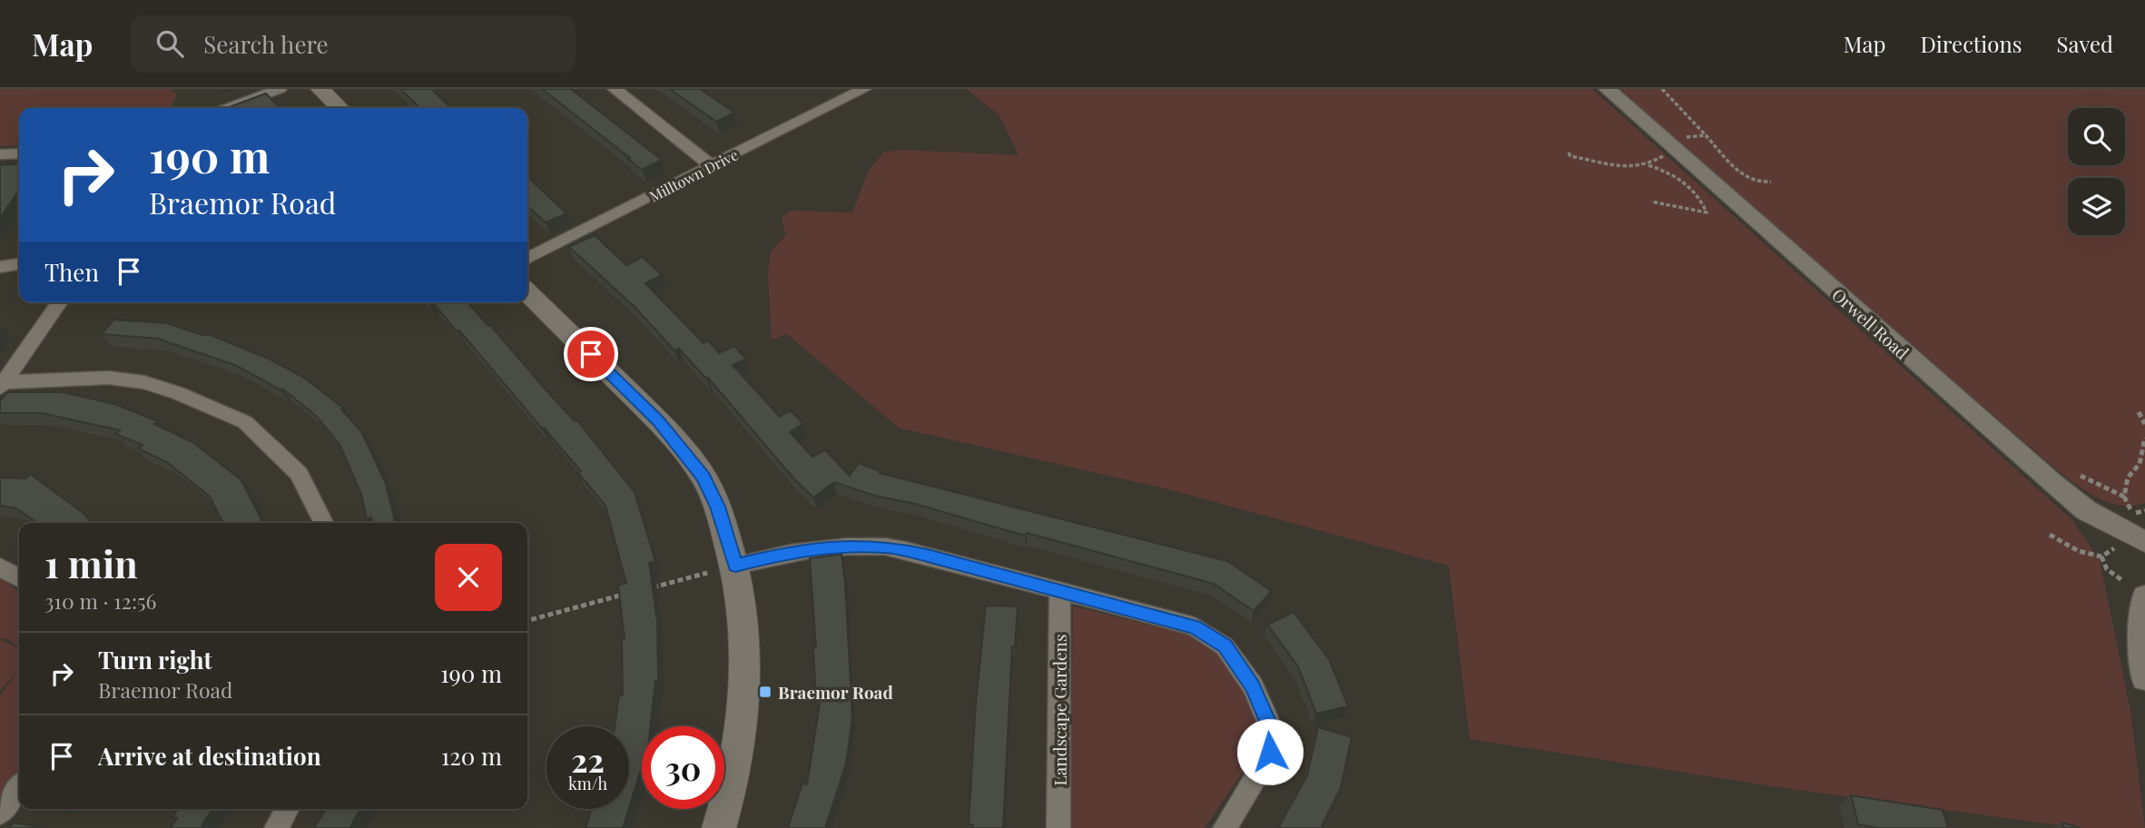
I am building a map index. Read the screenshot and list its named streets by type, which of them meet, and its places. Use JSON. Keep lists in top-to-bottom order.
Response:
{
  "streets": {
    "street": ["Milltown Drive", "Orwell Road", "Landscape Gardens"]
  },
  "places": {
    "transit": ["Braemor Road"]
  },
  "page": {
    "header": "Map",
    "search": "Search here",
    "nav": ["Map", "Directions", "Saved"],
    "turn": ["190 m", "Braemor Road"],
    "then": "Then",
    "heading": ["1 min", "310 m · 12:56"],
    "list": [
      {
        "name": "Turn right",
        "note": "Braemor Road",
        "value": "190 m"
      },
      {
        "name": "Arrive at destination",
        "value": "120 m"
      }
    ],
    "speed": "22 km/h",
    "limit": "30"
  }
}
